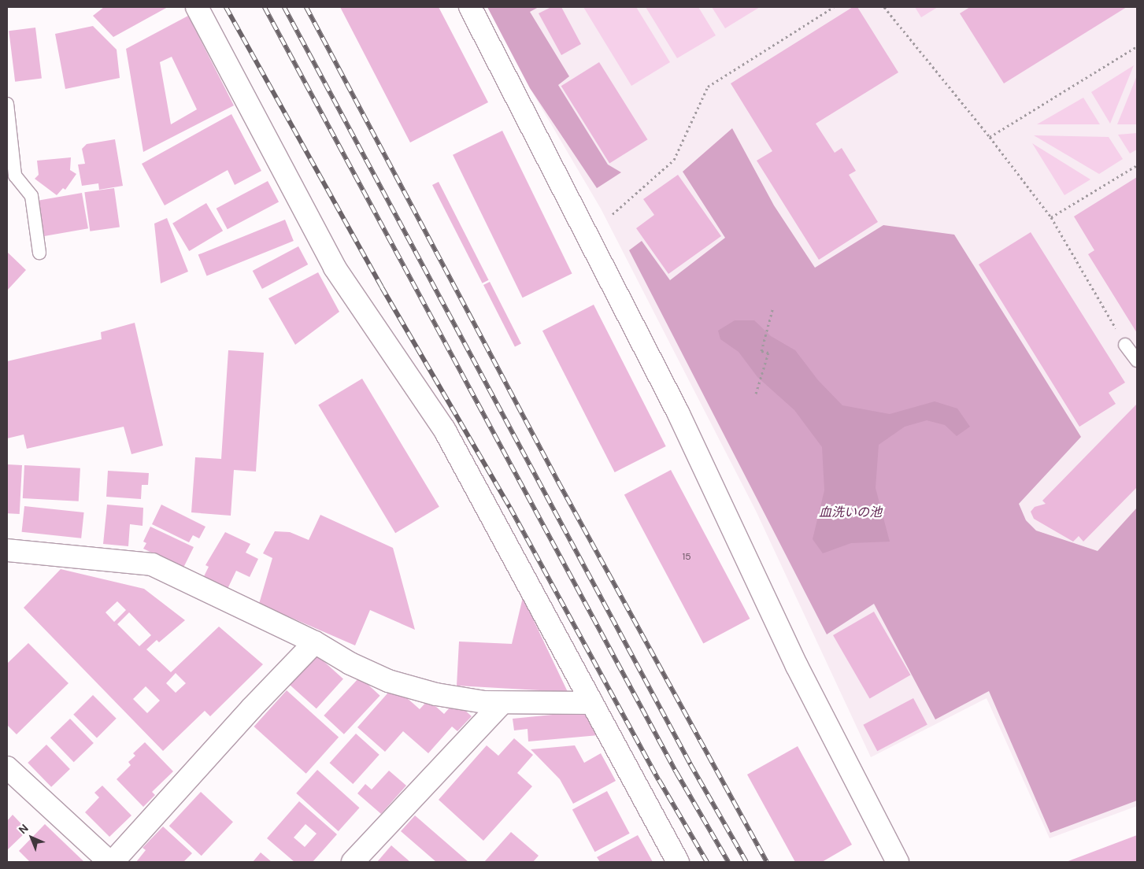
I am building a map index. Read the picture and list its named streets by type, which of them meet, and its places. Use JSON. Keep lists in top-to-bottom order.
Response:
{
  "water": ["血洗いの池"],
  "house_numbers": ["15"],
  "north": "top left"
}
